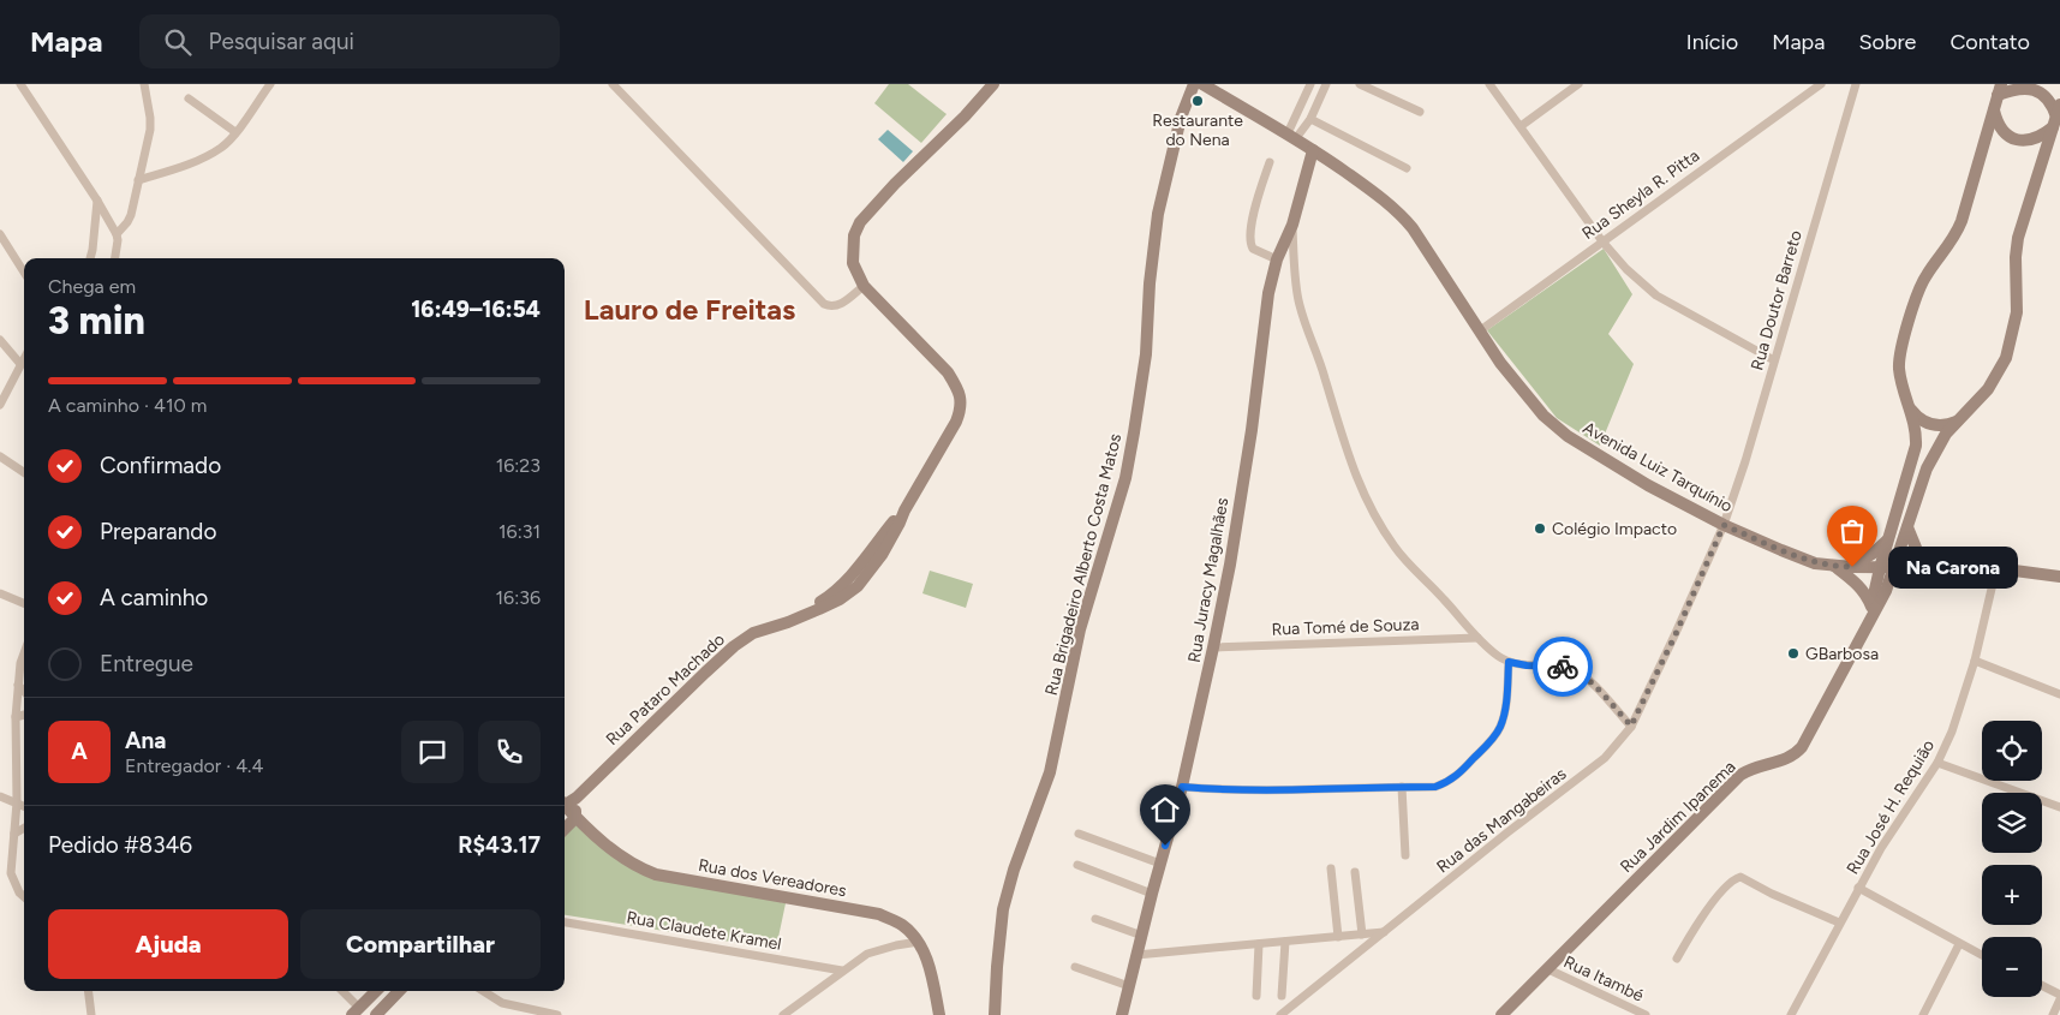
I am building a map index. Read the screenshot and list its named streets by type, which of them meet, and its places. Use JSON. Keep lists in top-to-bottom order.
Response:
{
  "streets": {
    "street": [
      "Rua Sheyla R. Pitta",
      "Rua Doutor Barreto",
      "Avenida Luiz Tarquínio",
      "Rua Brigadeiro Alberto Costa Matos",
      "Rua Juracy Magalhães",
      "Rua Tomé de Souza",
      "Rua Pataro Machado",
      "Rua José H. Requião",
      "Rua Jardim Ipanema",
      "Rua das Mangabeiras",
      "Rua dos Vereadores",
      "Rua Claudete Kramel",
      "Rua Itambé"
    ]
  },
  "crossings": [
    ["Rua Sheyla R. Pitta", "Avenida Luiz Tarquínio"],
    ["Rua Doutor Barreto", "Avenida Luiz Tarquínio"],
    ["Rua Doutor Barreto", "Rua das Mangabeiras"],
    ["Avenida Luiz Tarquínio", "Rua Juracy Magalhães"],
    ["Avenida Luiz Tarquínio", "Rua José H. Requião"],
    ["Avenida Luiz Tarquínio", "Rua Jardim Ipanema"],
    ["Rua Juracy Magalhães", "Rua Tomé de Souza"],
    ["Rua Jardim Ipanema", "Rua Itambé"]
  ],
  "districts": ["Lauro de Freitas"],
  "places": [
    "Restaurante do Nena",
    "Colégio Impacto",
    "Na Carona",
    "GBarbosa"
  ],
  "page": {
    "header": "Mapa",
    "search": "Pesquisar aqui",
    "nav": [
      "Início",
      "Mapa",
      "Sobre",
      "Contato"
    ],
    "heading": ["3 min", "Chega em", "16:49–16:54"],
    "panel": [
      "Ana",
      "Entregador · 4.4",
      "Pedido #8346",
      "R$43.17"
    ],
    "bar": "A caminho · 410 m",
    "list": [
      ["Confirmado", "16:23"],
      ["Preparando", "16:31"],
      ["A caminho", "16:36"],
      "Entregue"
    ],
    "bubble": "Na Carona",
    "map_buttons": ["+", "−"],
    "round": "A",
    "buttons": ["Ajuda", "Compartilhar"]
  }
}
